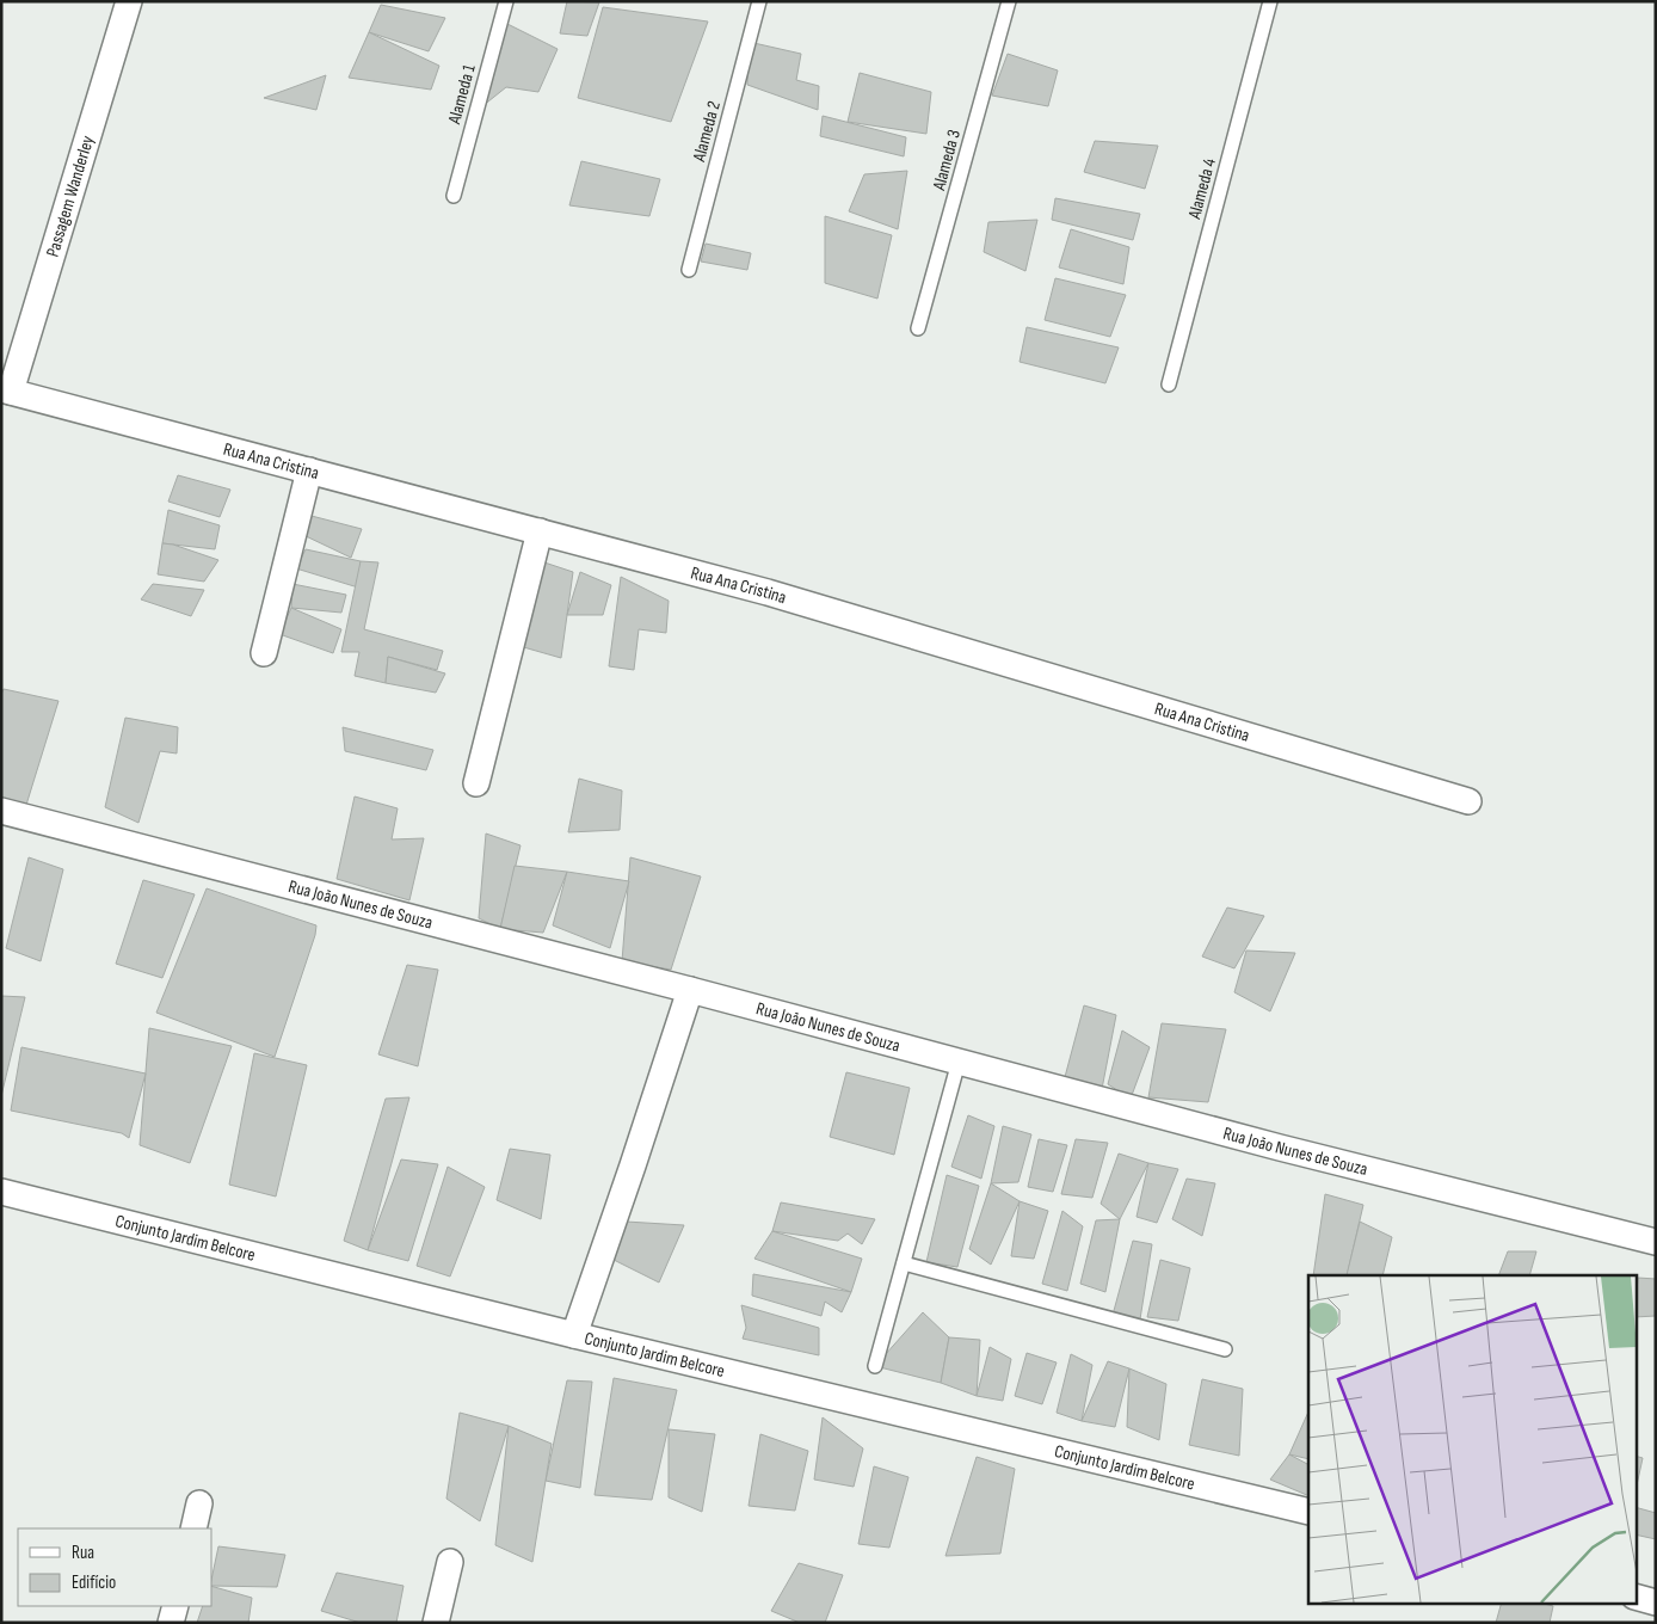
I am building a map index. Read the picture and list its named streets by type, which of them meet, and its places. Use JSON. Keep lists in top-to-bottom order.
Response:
{
  "streets": {
    "street": [
      "Passagem Wanderley",
      "Rua Ana Cristina",
      "Rua João Nunes de Souza",
      "Conjunto Jardim Belcore"
    ],
    "lane": [
      "Alameda 1",
      "Alameda 2",
      "Alameda 3",
      "Alameda 4"
    ]
  },
  "crossings": [
    ["Passagem Wanderley", "Rua Ana Cristina"]
  ],
  "legend": ["Rua", "Edifício"]
}
